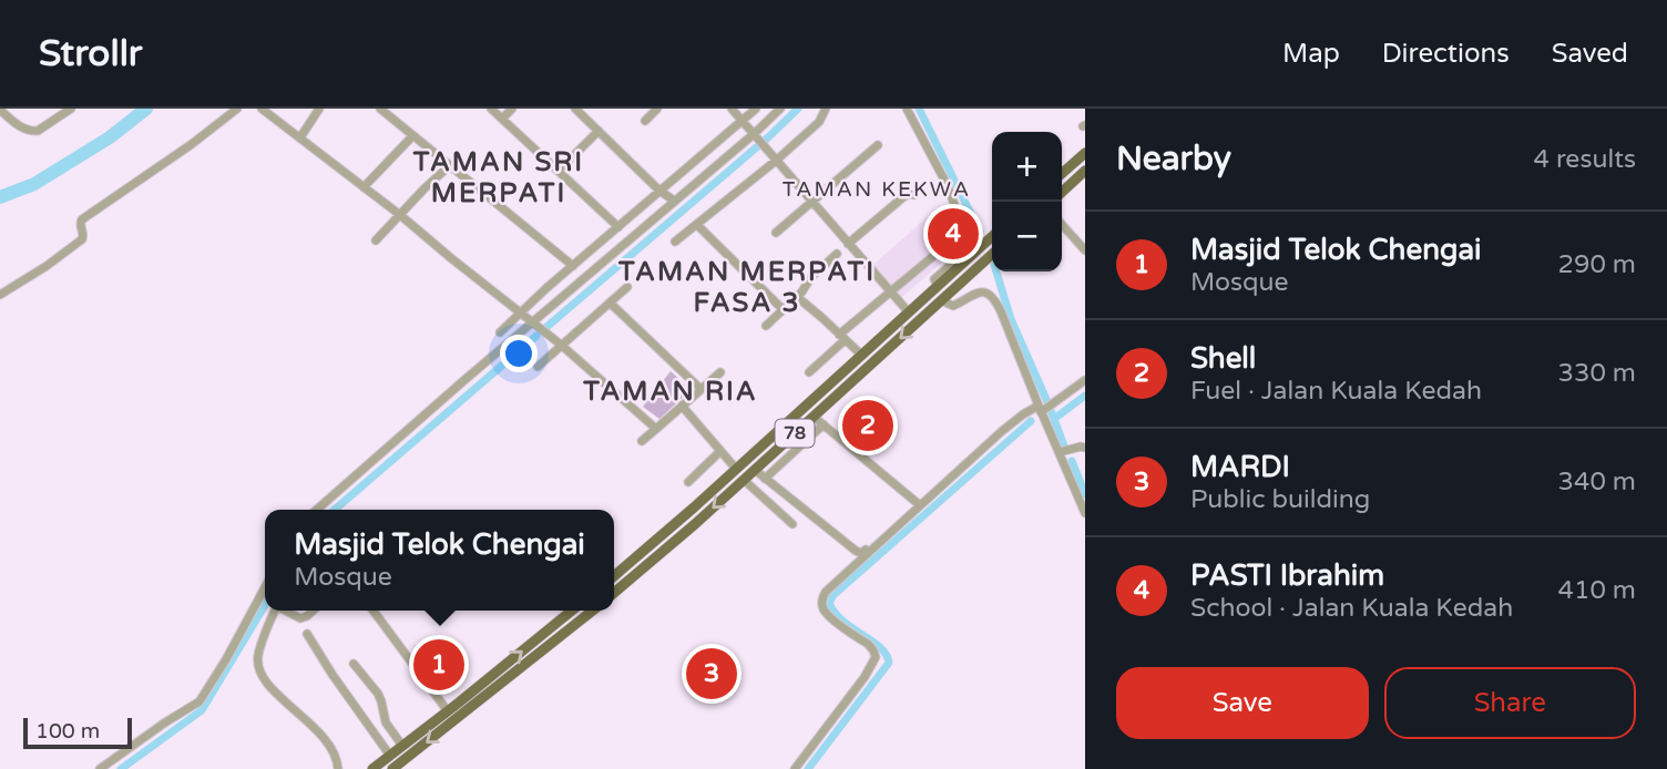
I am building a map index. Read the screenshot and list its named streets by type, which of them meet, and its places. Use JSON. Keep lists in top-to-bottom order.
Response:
{
  "streets": {
    "main road": ["78"]
  },
  "districts": [
    "TAMAN SRI MERPATI",
    "TAMAN KEKWA",
    "TAMAN MERPATI FASA 3",
    "TAMAN RIA"
  ],
  "scale_bar": "100 m",
  "page": {
    "header": "Strollr",
    "nav": ["Map", "Directions", "Saved"],
    "heading": ["Nearby", "4 results"],
    "map_buttons": ["+", "−"],
    "pins": [
      "4",
      "2",
      "1",
      "3"
    ],
    "list": [
      {
        "mark": "1",
        "name": "Masjid Telok Chengai",
        "note": "Mosque",
        "value": "290 m"
      },
      {
        "mark": "2",
        "name": "Shell",
        "note": "Fuel · Jalan Kuala Kedah",
        "value": "330 m"
      },
      {
        "mark": "3",
        "name": "MARDI",
        "note": "Public building",
        "value": "340 m"
      },
      {
        "mark": "4",
        "name": "PASTI Ibrahim",
        "note": "School · Jalan Kuala Kedah",
        "value": "410 m"
      }
    ],
    "popup": ["Masjid Telok Chengai", "Mosque"],
    "buttons": ["Save", "Share"],
    "scale": "100 m"
  }
}
